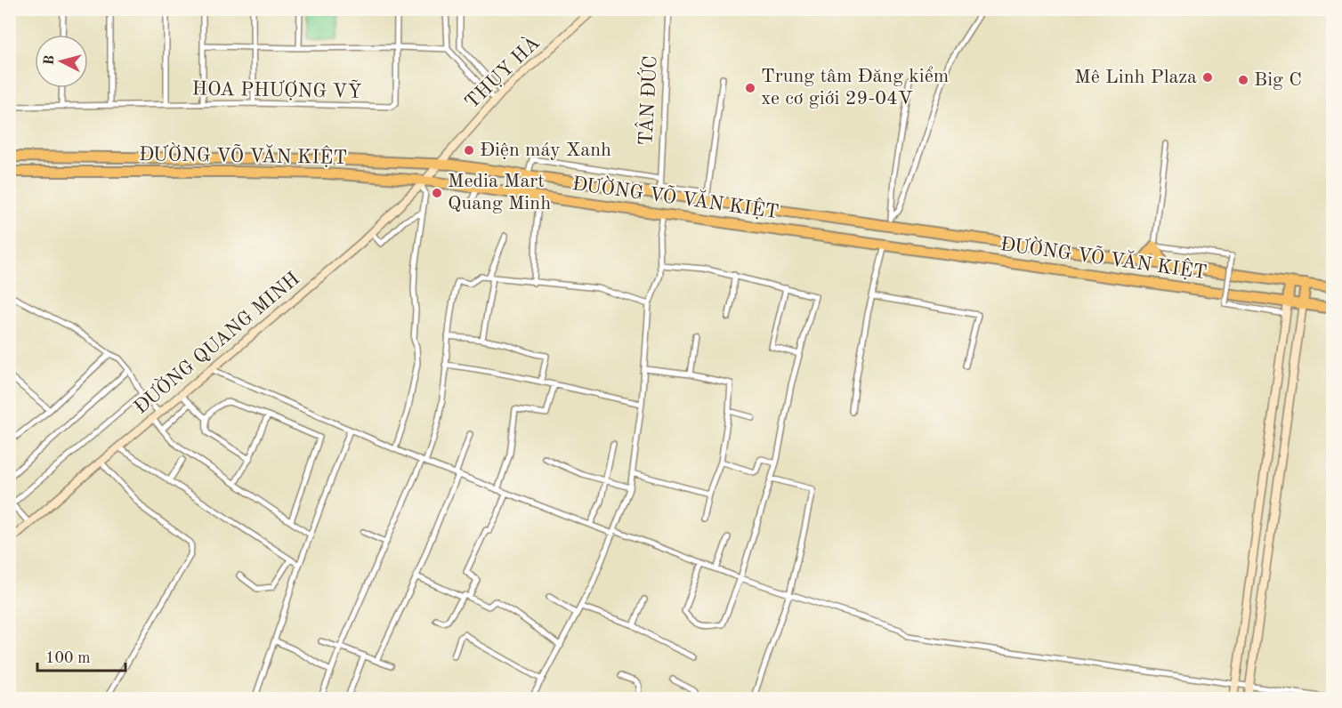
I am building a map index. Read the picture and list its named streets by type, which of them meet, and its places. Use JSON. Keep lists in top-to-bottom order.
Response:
{
  "streets": {
    "highway": ["ĐƯỜNG VÕ VĂN KIỆT"],
    "street": [
      "THỤY HÀ",
      "HOA PHƯỢNG VỸ",
      "TÂN ĐỨC",
      "ĐƯỜNG QUANG MINH"
    ]
  },
  "crossings": [
    ["THỤY HÀ", "ĐƯỜNG VÕ VĂN KIỆT"],
    ["THỤY HÀ", "ĐƯỜNG QUANG MINH"],
    ["TÂN ĐỨC", "ĐƯỜNG VÕ VĂN KIỆT"],
    ["ĐƯỜNG VÕ VĂN KIỆT", "ĐƯỜNG QUANG MINH"]
  ],
  "places": [
    "Mê Linh Plaza",
    "Big C",
    "Trung tâm Đăng kiểm xe cơ giới 29-04V",
    "Điện máy Xanh",
    "Media Mart Quang Minh"
  ],
  "scale_bar": "100 m",
  "north": "left"
}
